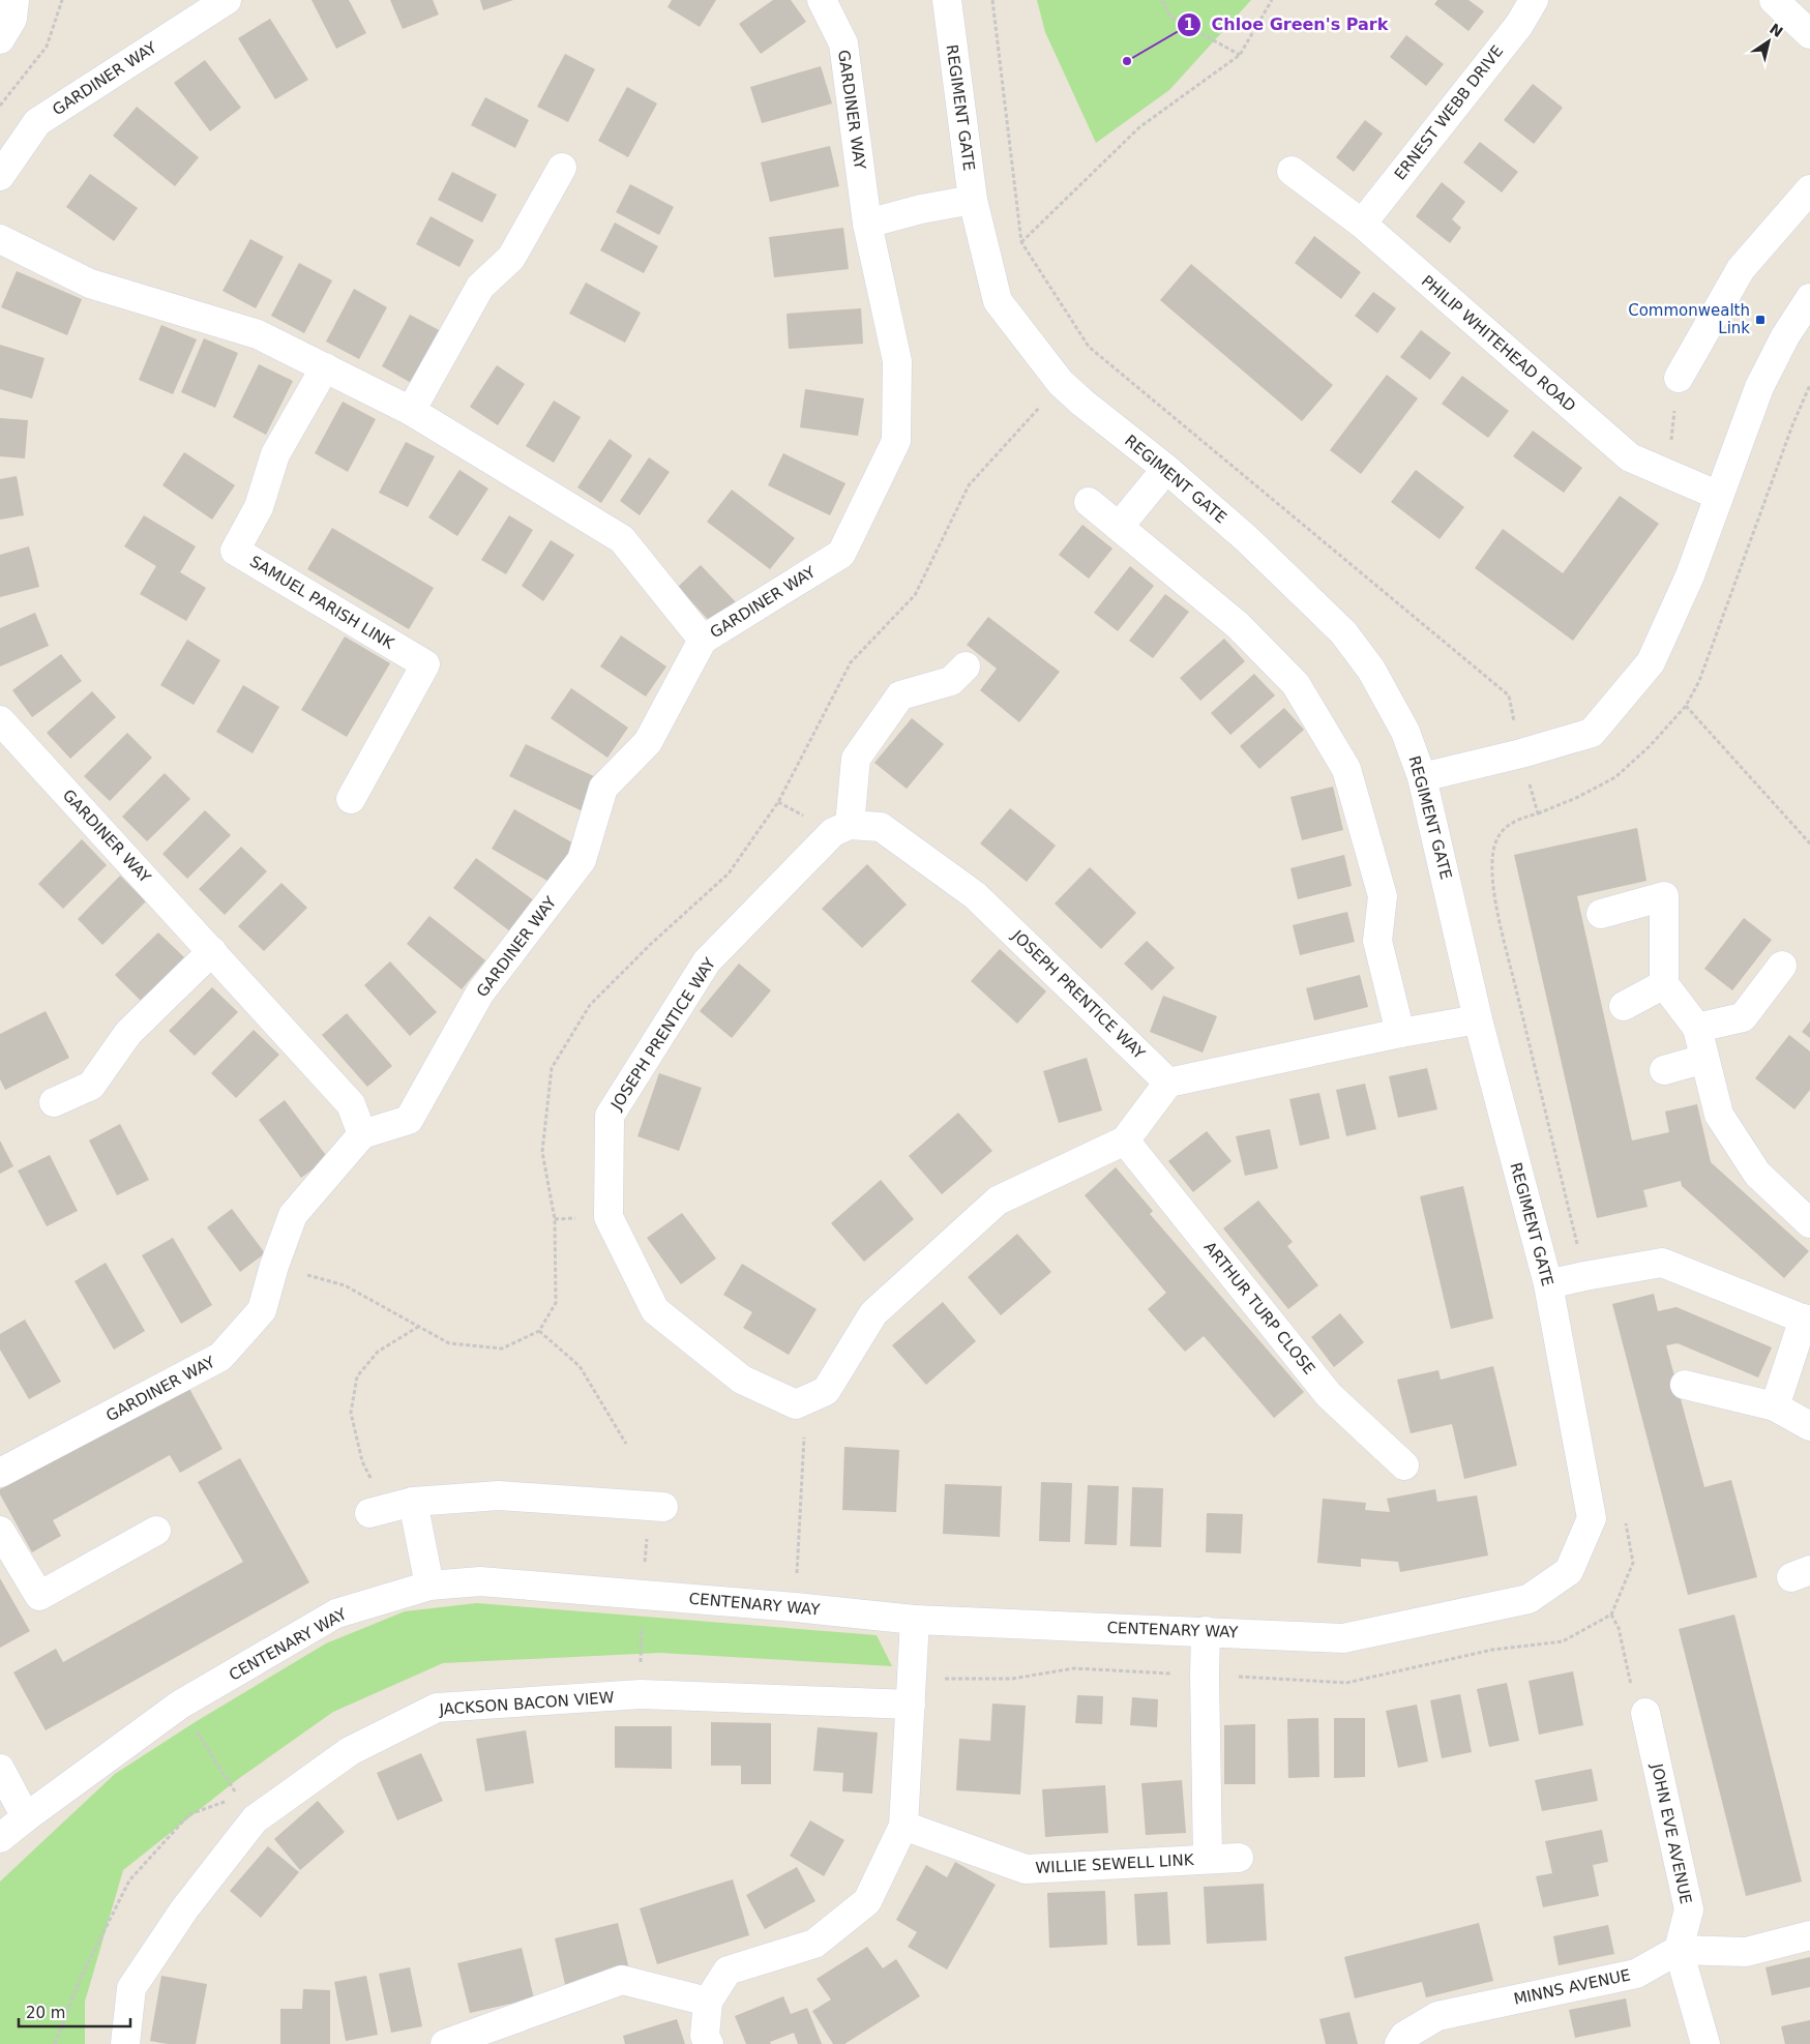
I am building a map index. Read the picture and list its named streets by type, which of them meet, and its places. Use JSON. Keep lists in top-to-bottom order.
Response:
{
  "streets": {
    "street": [
      "GARDINER WAY",
      "REGIMENT GATE",
      "ERNEST WEBB DRIVE",
      "PHILIP WHITEHEAD ROAD",
      "SAMUEL PARISH LINK",
      "JOSEPH PRENTICE WAY",
      "ARTHUR TURP CLOSE",
      "CENTENARY WAY",
      "JACKSON BACON VIEW",
      "JOHN EVE AVENUE",
      "WILLIE SEWELL LINK",
      "MINNS AVENUE"
    ]
  },
  "crossings": [
    ["REGIMENT GATE", "CENTENARY WAY"],
    ["ERNEST WEBB DRIVE", "PHILIP WHITEHEAD ROAD"],
    ["CENTENARY WAY", "WILLIE SEWELL LINK"],
    ["JOHN EVE AVENUE", "MINNS AVENUE"]
  ],
  "places": {
    "other": ["Chloe Green's Park"],
    "transit": ["Commonwealth Link"]
  },
  "scale_bar": "20 m",
  "north": "top right"
}
